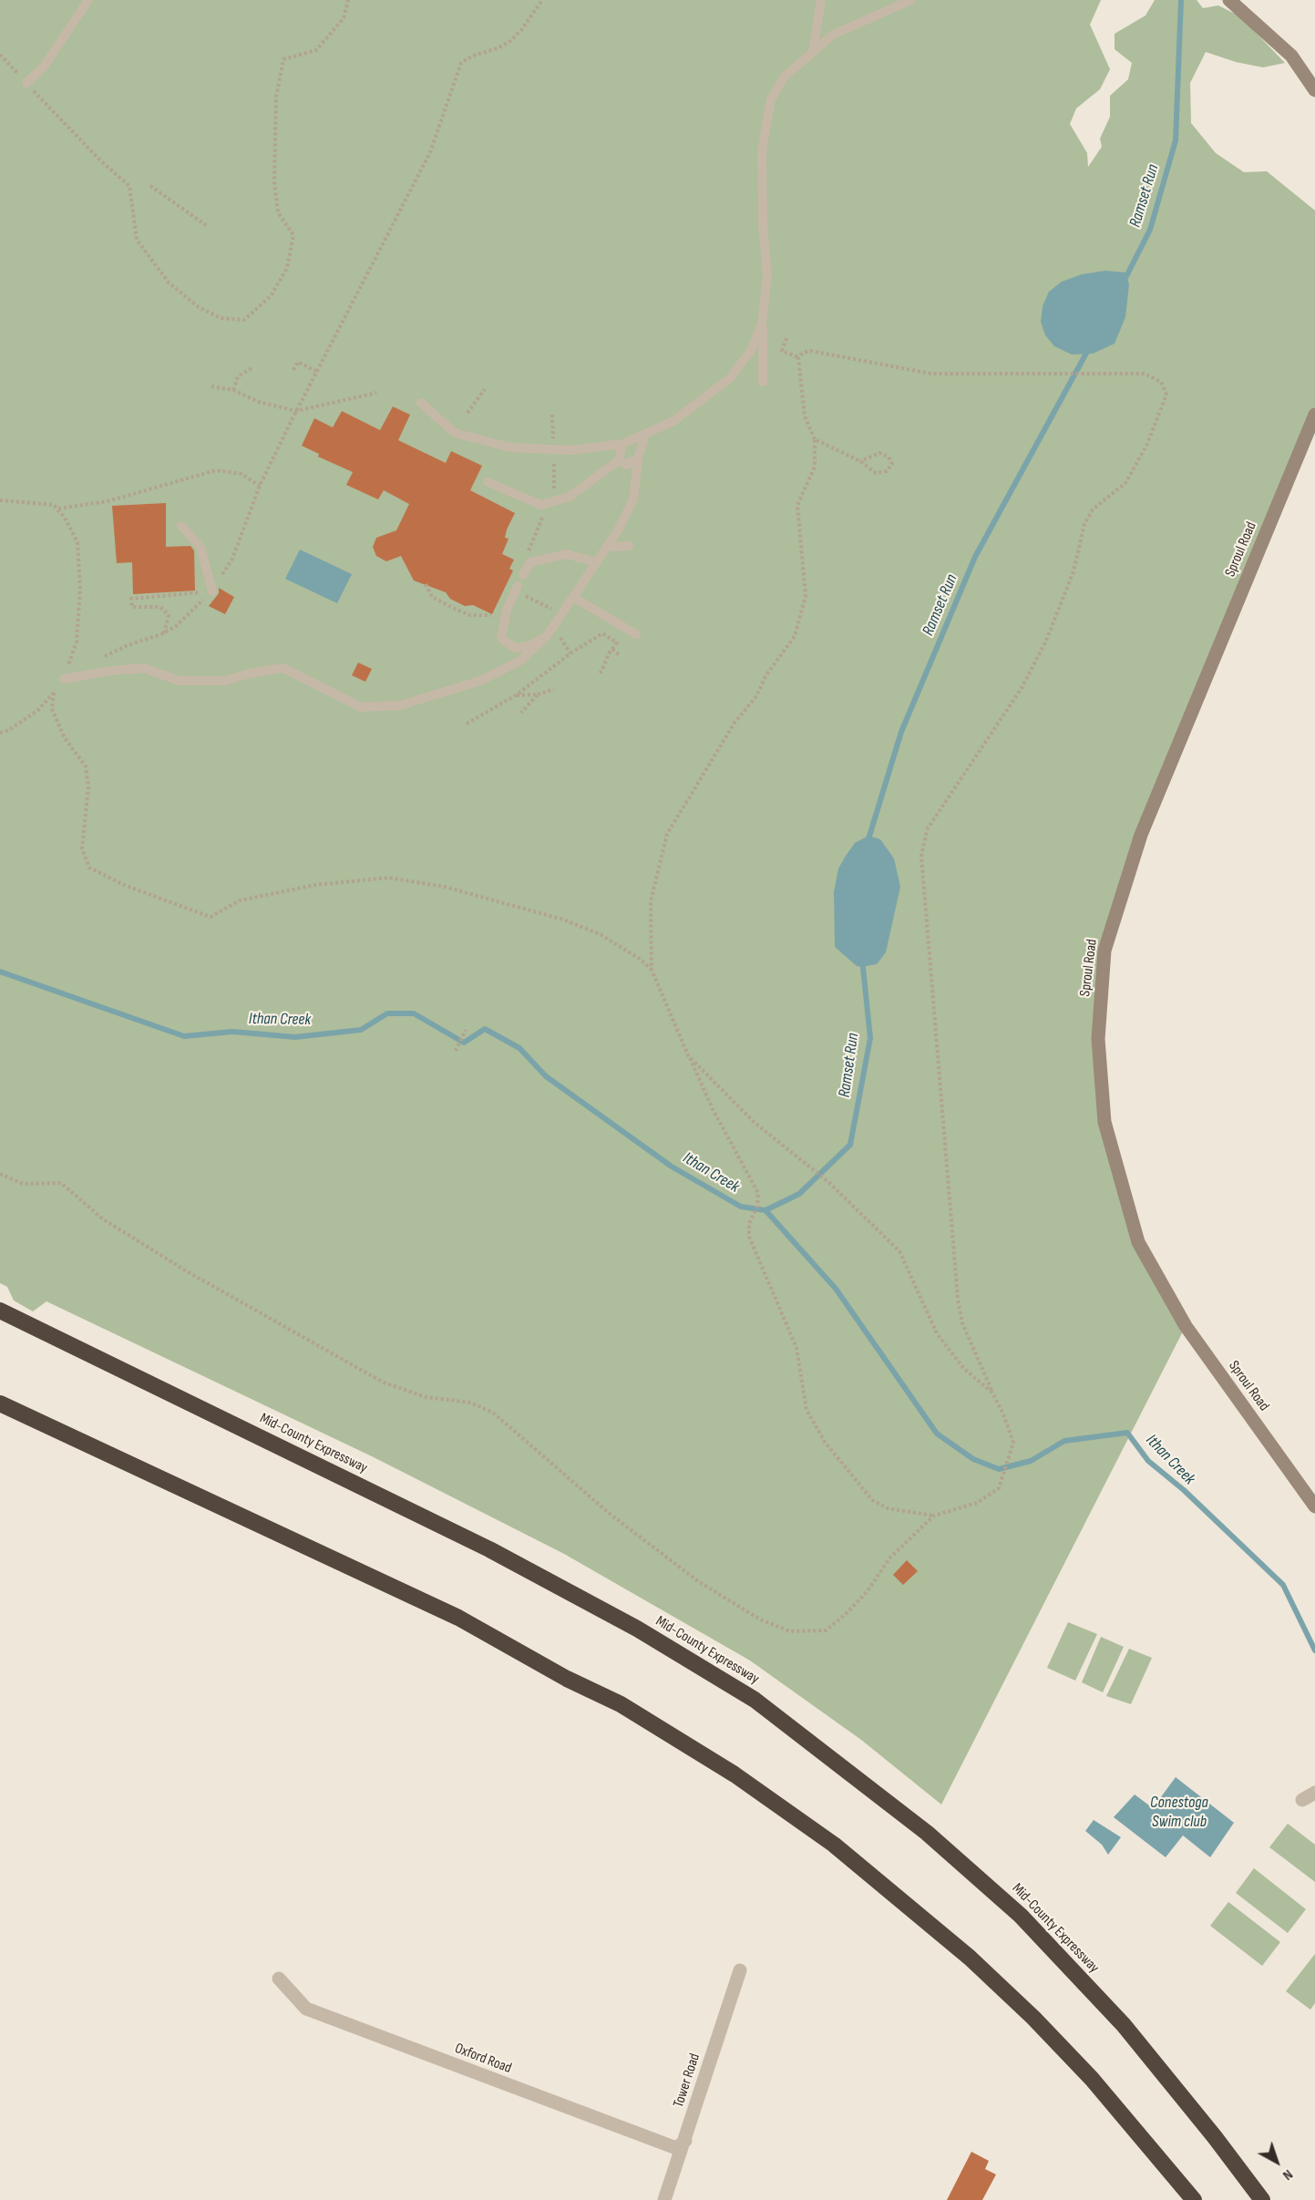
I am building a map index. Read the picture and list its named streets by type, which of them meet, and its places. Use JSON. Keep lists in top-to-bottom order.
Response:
{
  "streets": {
    "highway": ["Mid-County Expressway"],
    "main road": ["Sproul Road"],
    "street": ["Oxford Road", "Tower Road"]
  },
  "crossings": [
    ["Oxford Road", "Tower Road"]
  ],
  "water": ["Ramset Run", "Ithan Creek", "Conestoga Swim club"],
  "north": "bottom right"
}
